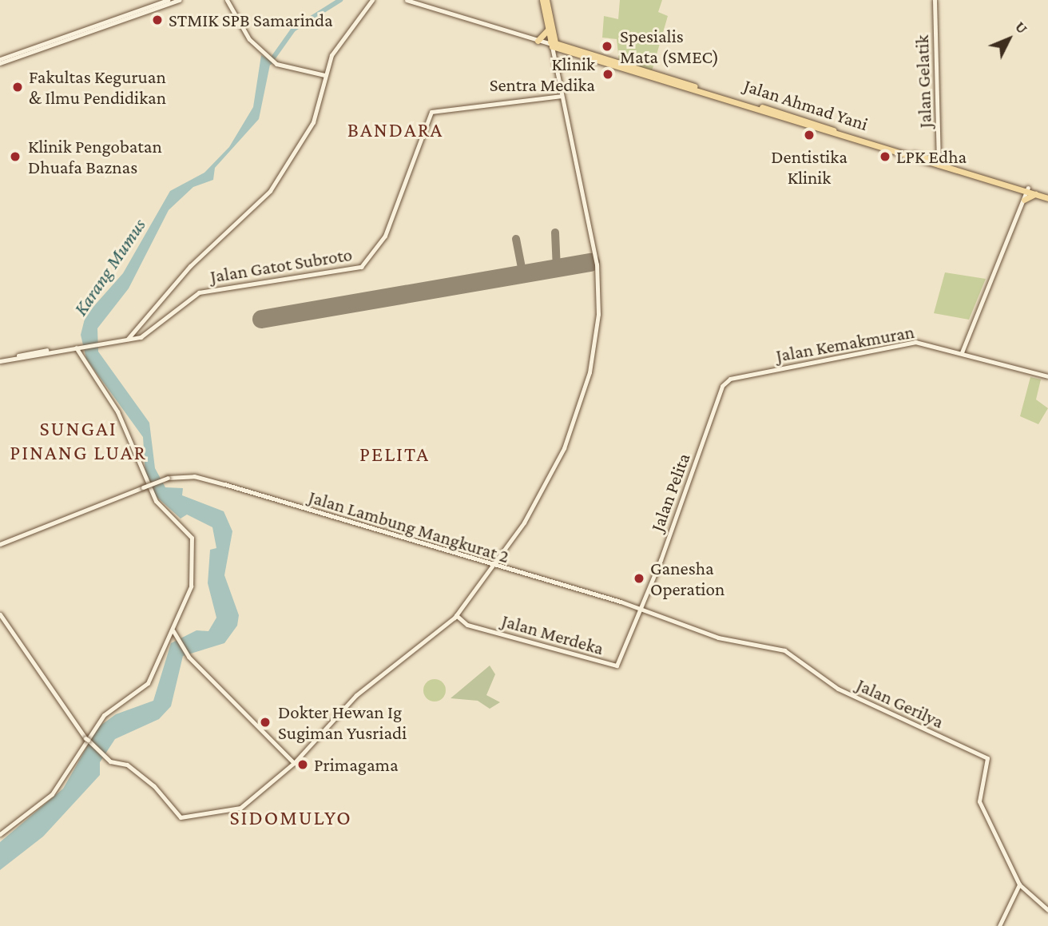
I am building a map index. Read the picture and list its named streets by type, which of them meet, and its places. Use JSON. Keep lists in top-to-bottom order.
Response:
{
  "streets": {
    "main road": ["Jalan Ahmad Yani"],
    "street": [
      "Jalan Gelatik",
      "Jalan Gatot Subroto",
      "Jalan Kemakmuran",
      "Jalan Pelita",
      "Jalan Lambung Mangkurat 2",
      "Jalan Merdeka",
      "Jalan Gerilya"
    ]
  },
  "crossings": [
    ["Jalan Gelatik", "Jalan Ahmad Yani"],
    ["Jalan Kemakmuran", "Jalan Pelita"],
    ["Jalan Pelita", "Jalan Lambung Mangkurat 2"],
    ["Jalan Pelita", "Jalan Merdeka"],
    ["Jalan Pelita", "Jalan Gerilya"],
    ["Jalan Lambung Mangkurat 2", "Jalan Merdeka"],
    ["Jalan Lambung Mangkurat 2", "Jalan Gerilya"],
    ["Jalan Merdeka", "Jalan Gerilya"]
  ],
  "districts": [
    "BANDARA",
    "SUNGAI PINANG LUAR",
    "PELITA",
    "SIDOMULYO"
  ],
  "water": ["Karang Mumus"],
  "places": [
    "STMIK SPB Samarinda",
    "Spesialis Mata (SMEC)",
    "Klinik Sentra Medika",
    "Fakultas Keguruan & Ilmu Pendidikan",
    "Dentistika Klinik",
    "Klinik Pengobatan Dhuafa Baznas",
    "LPK Edha",
    "Ganesha Operation",
    "Dokter Hewan Ig Sugiman Yusriadi",
    "Primagama"
  ],
  "north": "top right"
}
